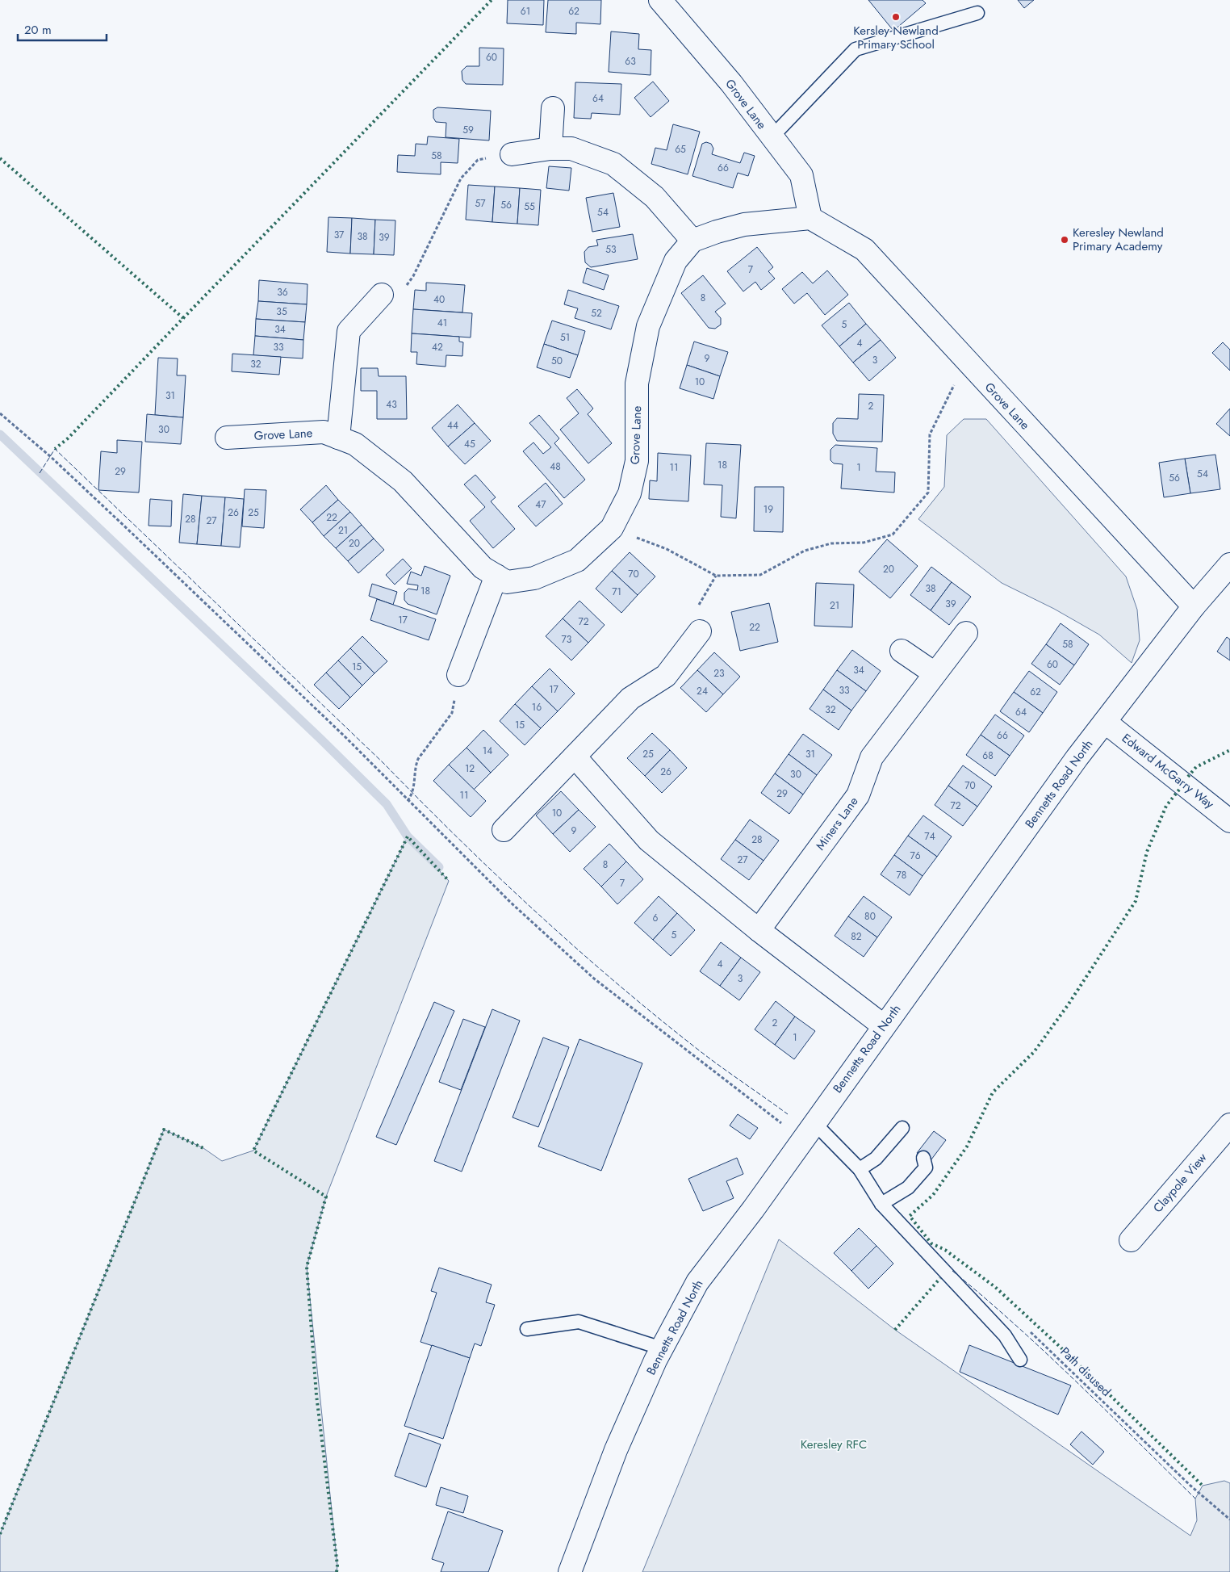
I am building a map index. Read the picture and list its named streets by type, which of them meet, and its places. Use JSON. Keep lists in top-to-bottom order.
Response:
{
  "streets": {
    "street": [
      "Grove Lane",
      "Edward McGarry Way",
      "Bennetts Road North",
      "Miners Lane",
      "Claypole View"
    ],
    "path": ["Path disused"]
  },
  "crossings": [
    ["Grove Lane", "Bennetts Road North"],
    ["Edward McGarry Way", "Bennetts Road North"]
  ],
  "parks": ["Keresley RFC"],
  "places": ["Kersley Newland Primary School", "Keresley Newland Primary Academy"],
  "house_numbers": [
    "61",
    "62",
    "60",
    "63",
    "64",
    "59",
    "65",
    "58",
    "66",
    "57",
    "56",
    "55",
    "54",
    "37",
    "38",
    "39",
    "53",
    "7",
    "36",
    "8",
    "40",
    "35",
    "52",
    "41",
    "5",
    "34",
    "51",
    "4",
    "33",
    "42",
    "9",
    "3",
    "50",
    "32",
    "10",
    "31",
    "43",
    "2",
    "44",
    "30",
    "45",
    "18",
    "48",
    "11",
    "1",
    "29",
    "54",
    "56",
    "47",
    "19",
    "26",
    "25",
    "22",
    "28",
    "27",
    "21",
    "20",
    "20",
    "70",
    "38",
    "18",
    "71",
    "39",
    "21",
    "17",
    "72",
    "22",
    "73",
    "58",
    "60",
    "15",
    "34",
    "23",
    "17",
    "33",
    "24",
    "62",
    "16",
    "32",
    "64",
    "15",
    "66",
    "14",
    "25",
    "31",
    "68",
    "12",
    "26",
    "30",
    "70",
    "29",
    "11",
    "72",
    "10",
    "9",
    "74",
    "28",
    "76",
    "27",
    "8",
    "78",
    "7",
    "80",
    "6",
    "5",
    "82",
    "4",
    "3",
    "2",
    "1"
  ],
  "scale_bar": "20 m"
}
